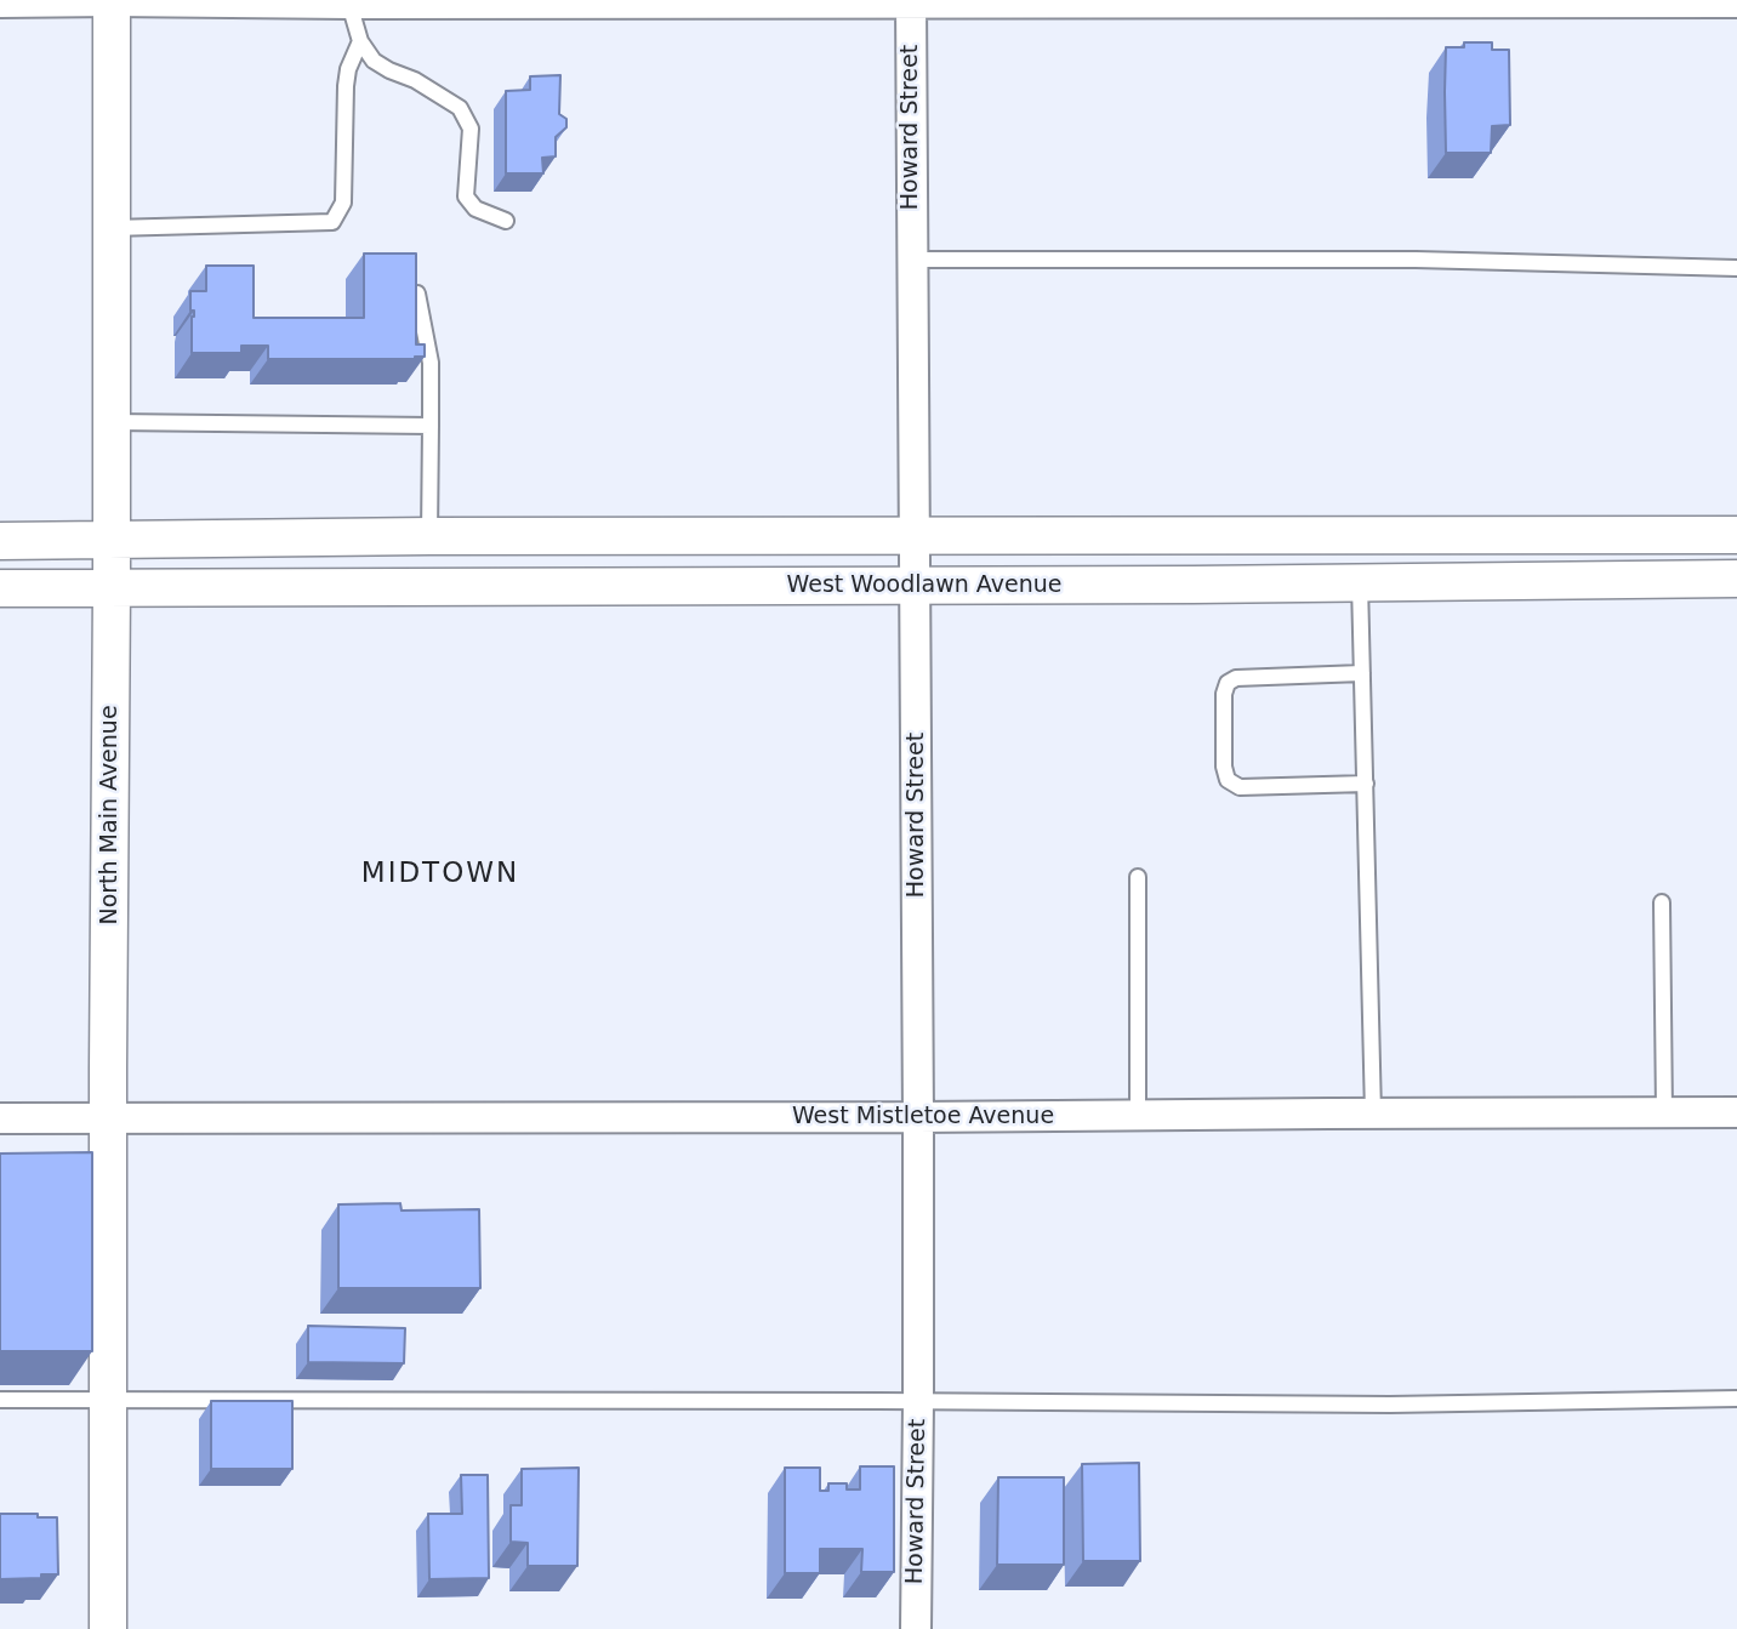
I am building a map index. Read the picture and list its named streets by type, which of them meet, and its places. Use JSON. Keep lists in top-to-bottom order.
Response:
{
  "streets": {
    "street": [
      "Howard Street",
      "West Woodlawn Avenue",
      "North Main Avenue",
      "West Mistletoe Avenue"
    ]
  },
  "crossings": [
    ["Howard Street", "West Woodlawn Avenue"],
    ["Howard Street", "West Mistletoe Avenue"],
    ["West Woodlawn Avenue", "North Main Avenue"],
    ["North Main Avenue", "West Mistletoe Avenue"]
  ],
  "districts": ["MIDTOWN"]
}
